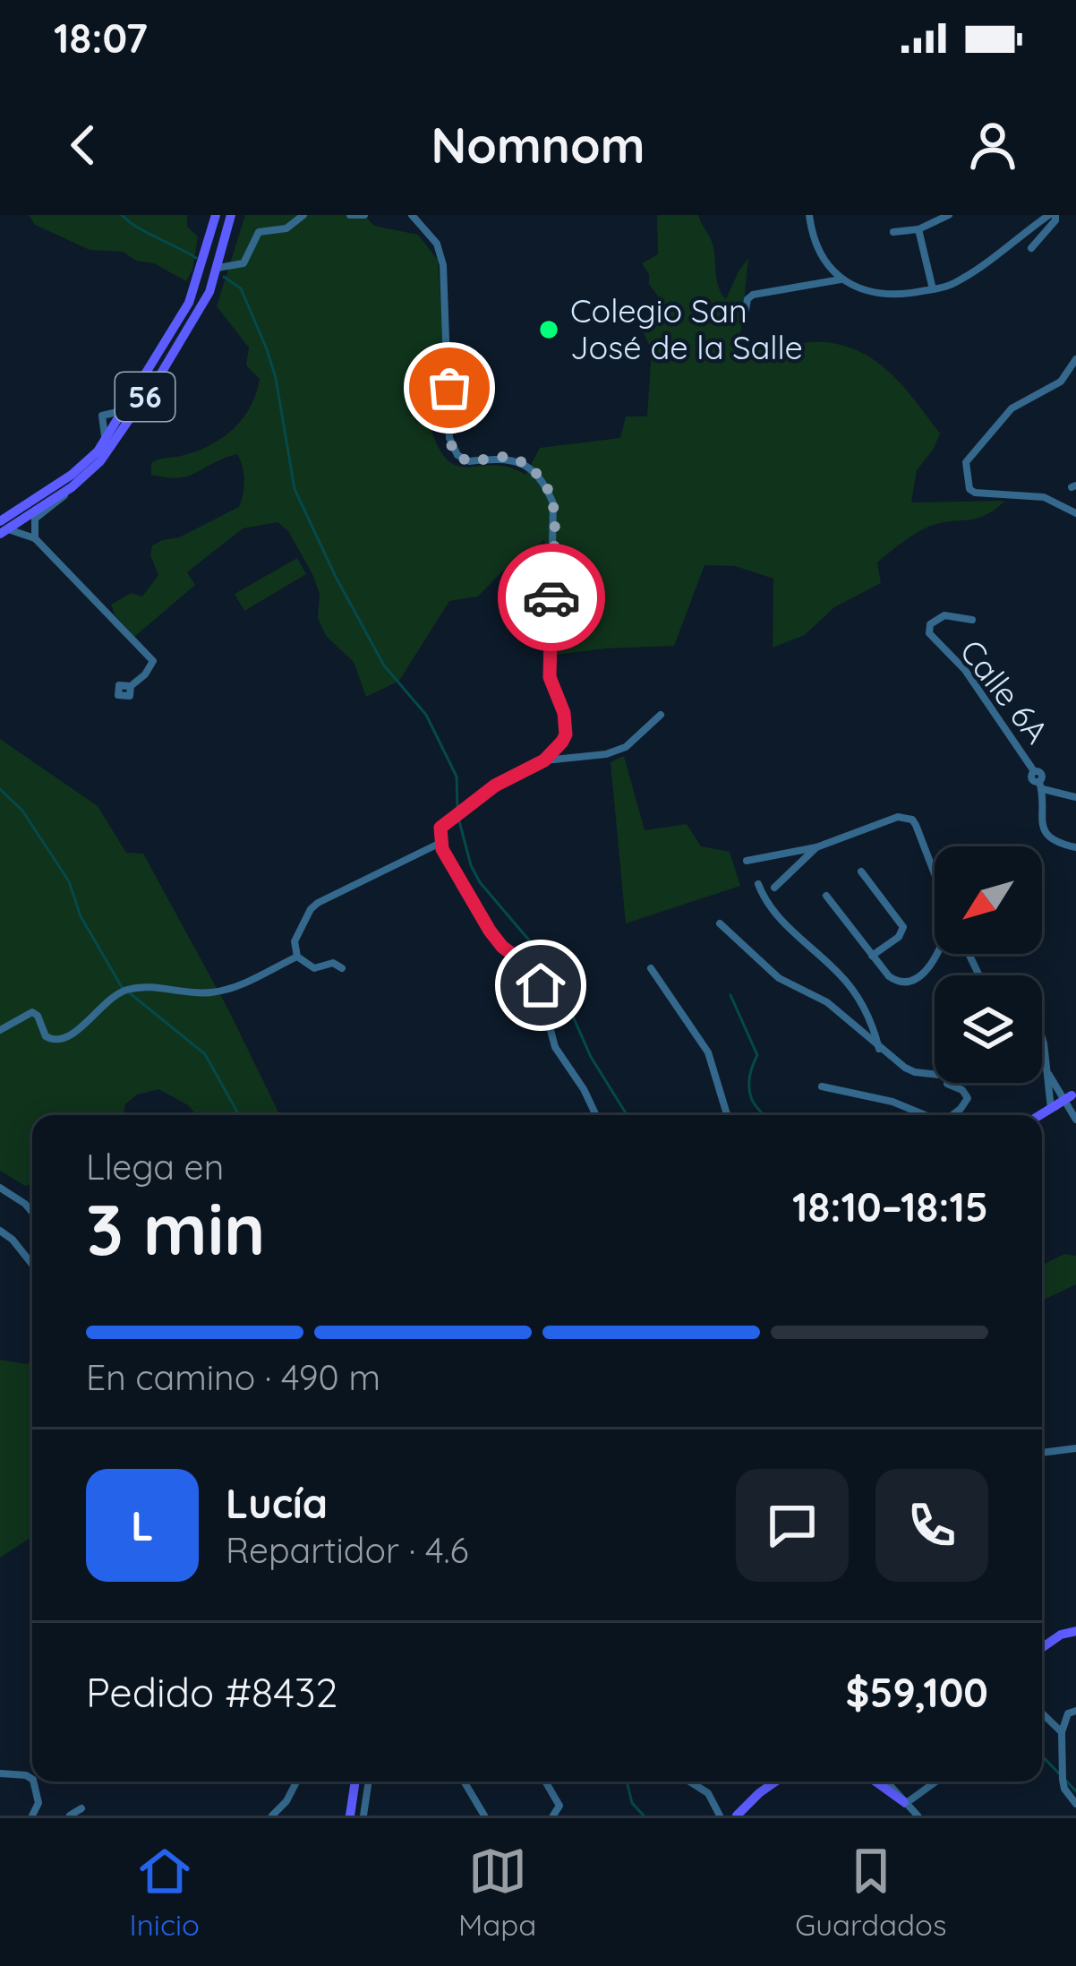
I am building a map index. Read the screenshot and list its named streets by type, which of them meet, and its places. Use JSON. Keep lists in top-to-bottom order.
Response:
{
  "streets": {
    "main road": ["56"],
    "street": ["Calle 6A"]
  },
  "places": ["Colegio San José de la Salle"],
  "north": "bottom left",
  "page": {
    "status": "18:07",
    "header": "Nomnom",
    "heading": ["3 min", "Llega en", "18:10–18:15"],
    "panel": [
      "Lucía",
      "Repartidor · 4.6",
      "Pedido #8432",
      "$59,100"
    ],
    "bar": "En camino · 490 m",
    "round": "L",
    "tabs": ["Inicio", "Mapa", "Guardados"]
  }
}
